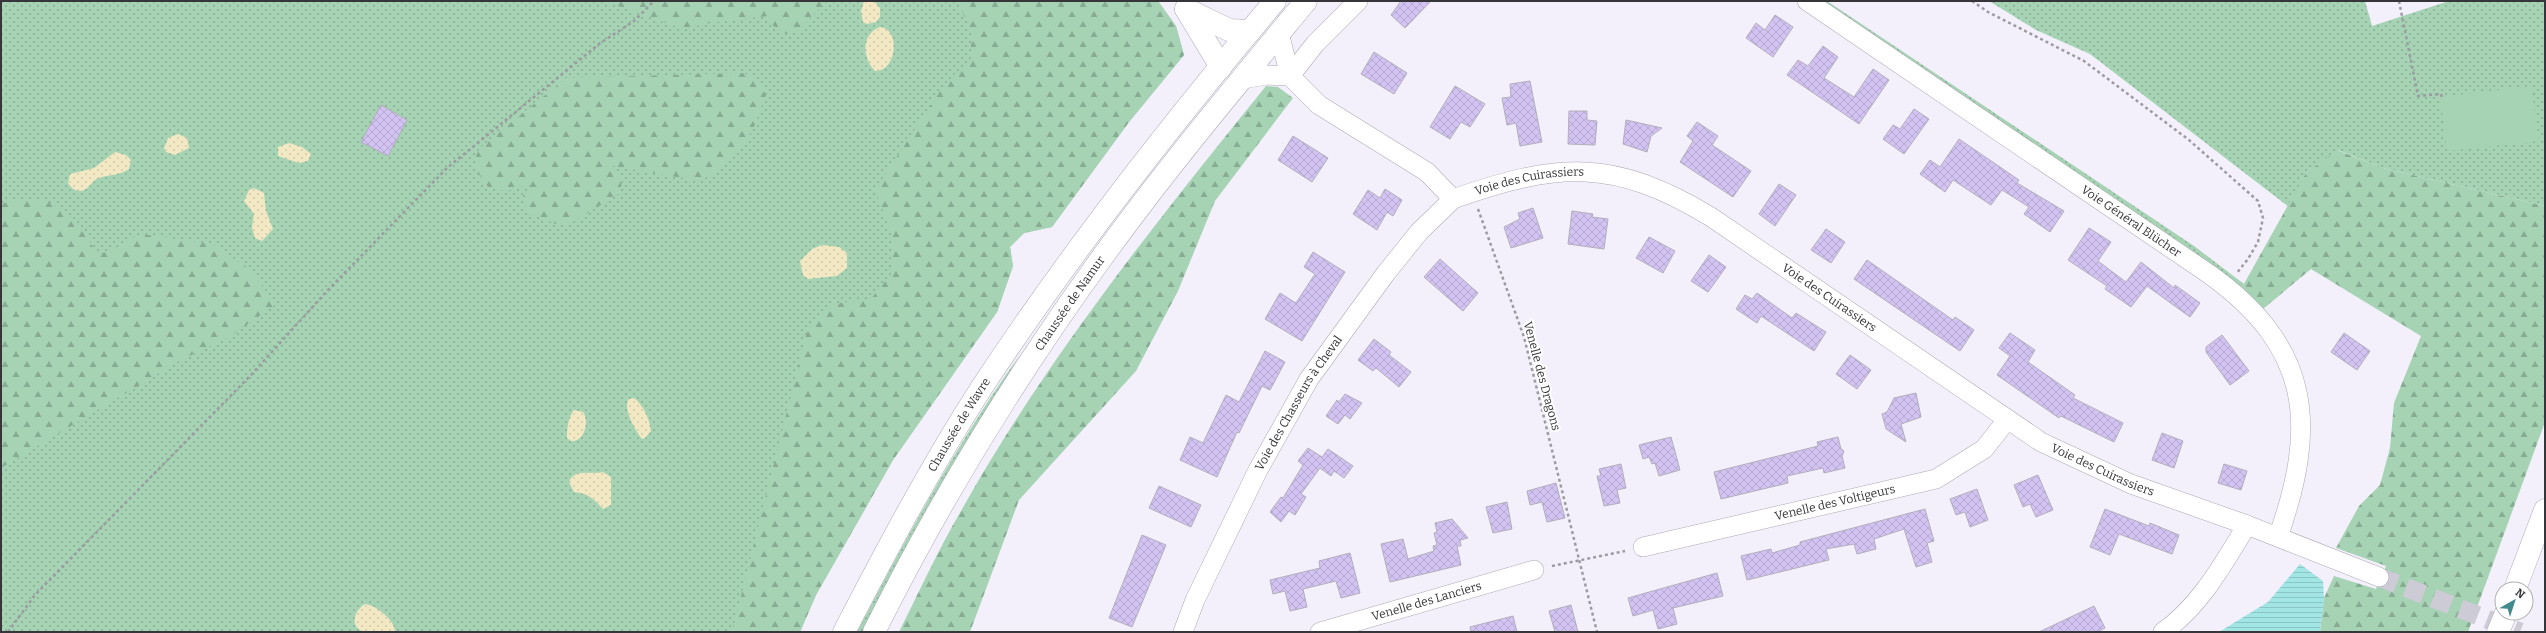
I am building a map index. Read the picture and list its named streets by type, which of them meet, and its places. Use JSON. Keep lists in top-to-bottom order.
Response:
{
  "streets": {
    "main road": ["Chaussée de Namur", "Chaussée de Wavre"],
    "street": [
      "Voie des Cuirassiers",
      "Voie Général Blücher",
      "Voie des Chasseurs à Cheval",
      "Venelle des Voltigeurs",
      "Venelle des Lanciers"
    ],
    "path": ["Venelle des Dragons"]
  },
  "crossings": [
    ["Voie des Cuirassiers", "Voie Général Blücher"],
    ["Voie des Cuirassiers", "Voie des Chasseurs à Cheval"],
    ["Voie des Cuirassiers", "Venelle des Voltigeurs"]
  ],
  "north": "top right"
}
